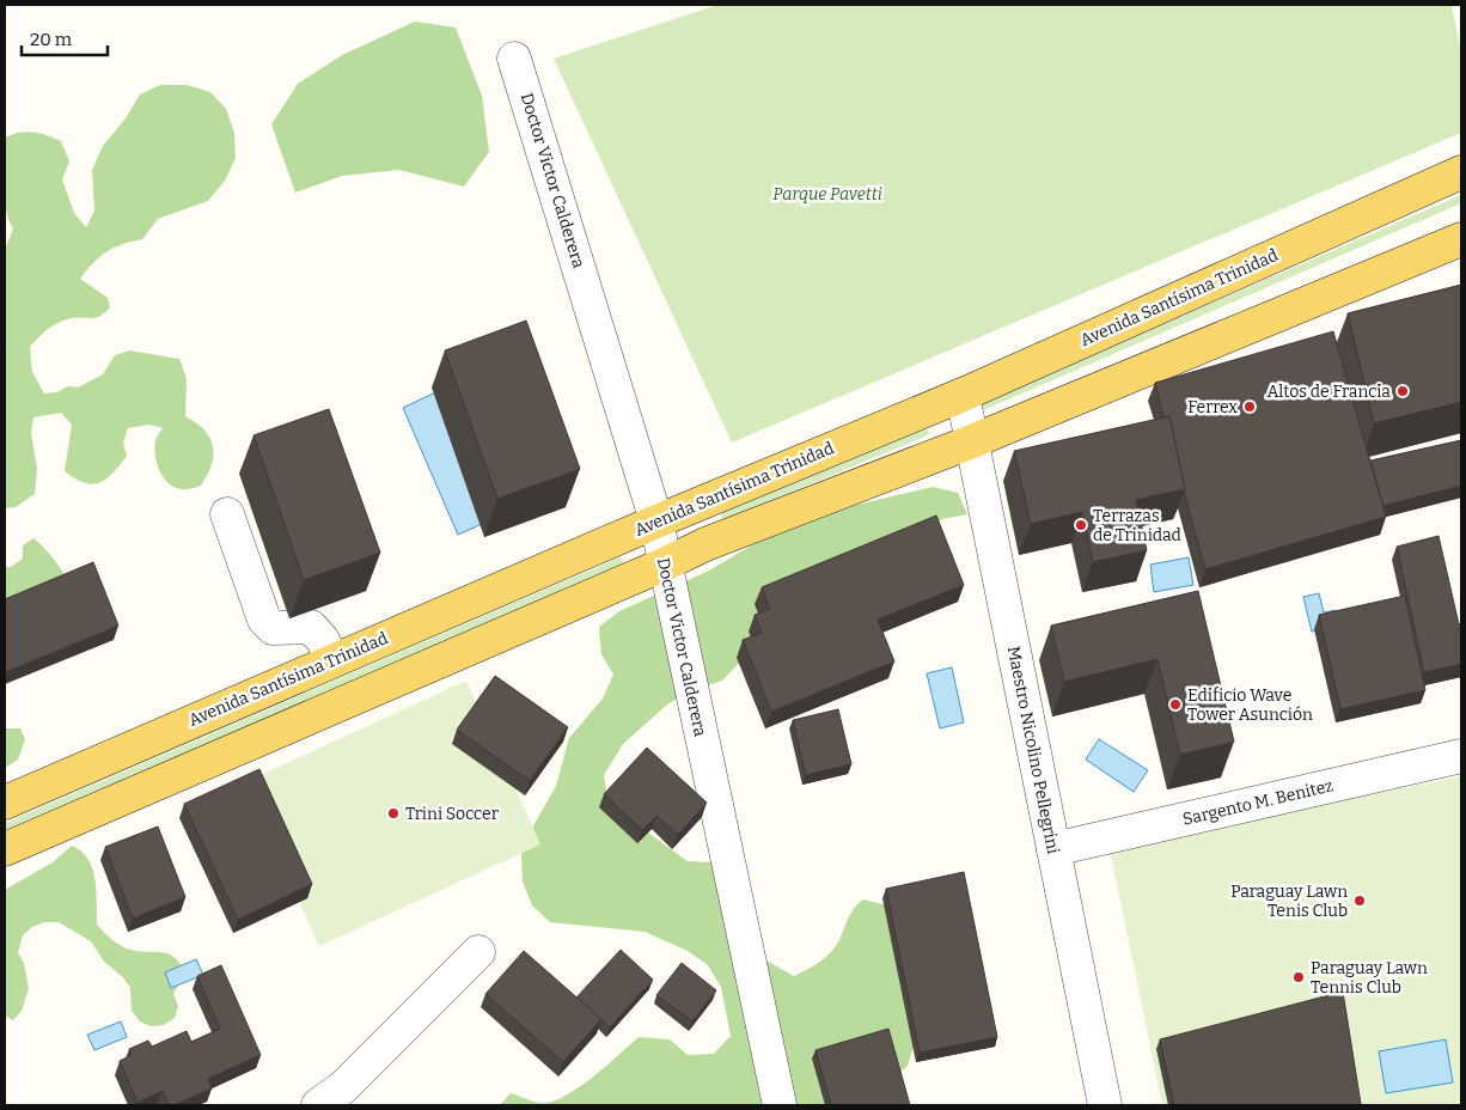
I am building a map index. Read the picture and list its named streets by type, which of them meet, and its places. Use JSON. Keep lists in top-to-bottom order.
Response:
{
  "streets": {
    "main road": ["Avenida Santísima Trinidad"],
    "street": ["Doctor Victor Calderera", "Maestro Nicolino Pellegrini", "Sargento M. Benitez"]
  },
  "crossings": [
    ["Doctor Victor Calderera", "Avenida Santísima Trinidad"],
    ["Avenida Santísima Trinidad", "Maestro Nicolino Pellegrini"],
    ["Maestro Nicolino Pellegrini", "Sargento M. Benitez"]
  ],
  "parks": ["Parque Pavetti"],
  "places": [
    "Altos de Francia",
    "Ferrex",
    "Terrazas de Trinidad",
    "Edificio Wave Tower Asunción",
    "Trini Soccer",
    "Paraguay Lawn Tenis Club",
    "Paraguay Lawn Tennis Club"
  ],
  "scale_bar": "20 m"
}
